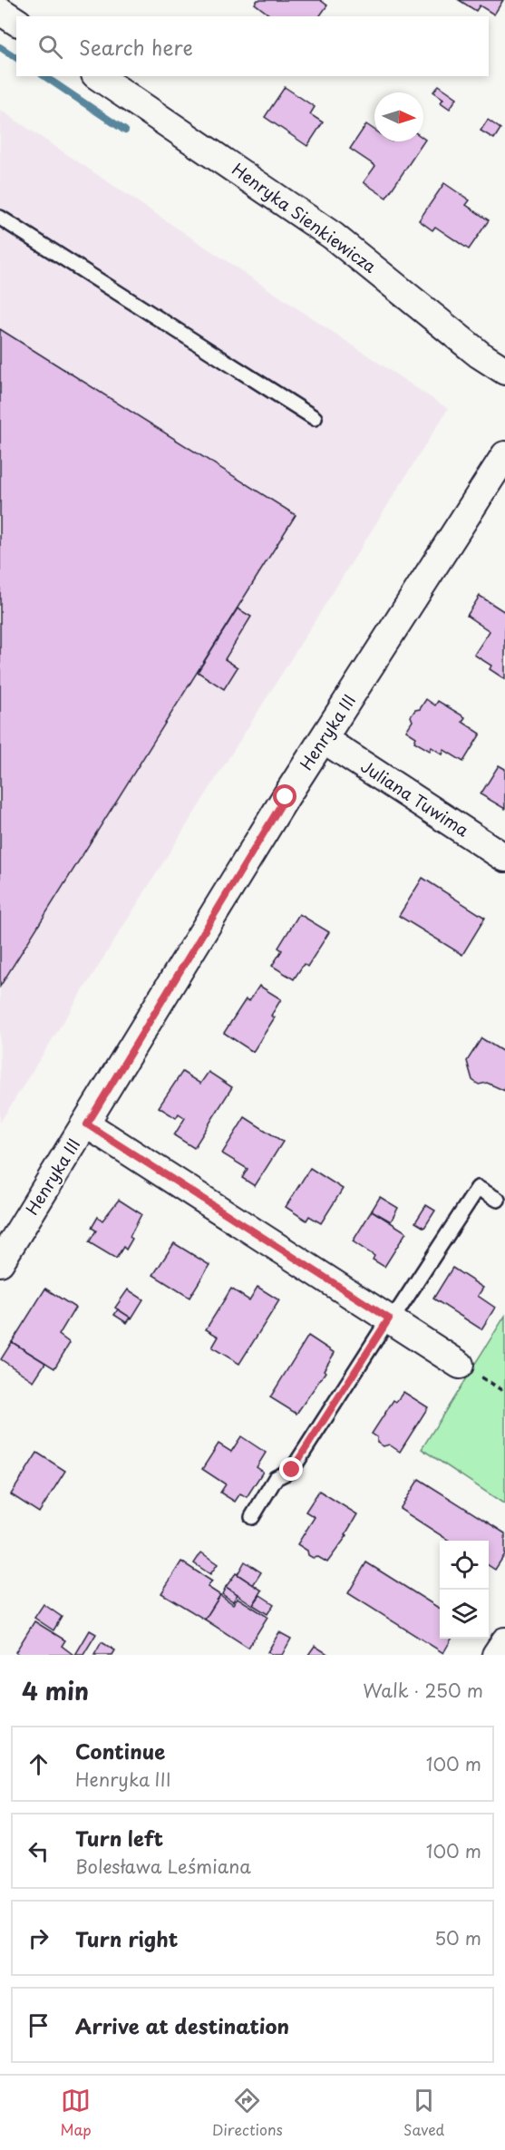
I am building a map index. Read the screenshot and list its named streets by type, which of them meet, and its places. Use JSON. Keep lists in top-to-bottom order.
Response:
{
  "streets": {
    "street": ["Henryka Sienkiewicza", "Henryka III", "Juliana Tuwima"]
  },
  "crossings": [
    ["Henryka III", "Juliana Tuwima"]
  ],
  "north": "right",
  "page": {
    "search": "Search here",
    "heading": ["4 min", "Walk · 250 m"],
    "list": [
      ["Continue", "Henryka III", "100 m"],
      ["Turn left", "Bolesława Leśmiana", "100 m"],
      ["Turn right", "50 m"],
      "Arrive at destination"
    ],
    "nav": ["Map", "Directions", "Saved"]
  }
}
